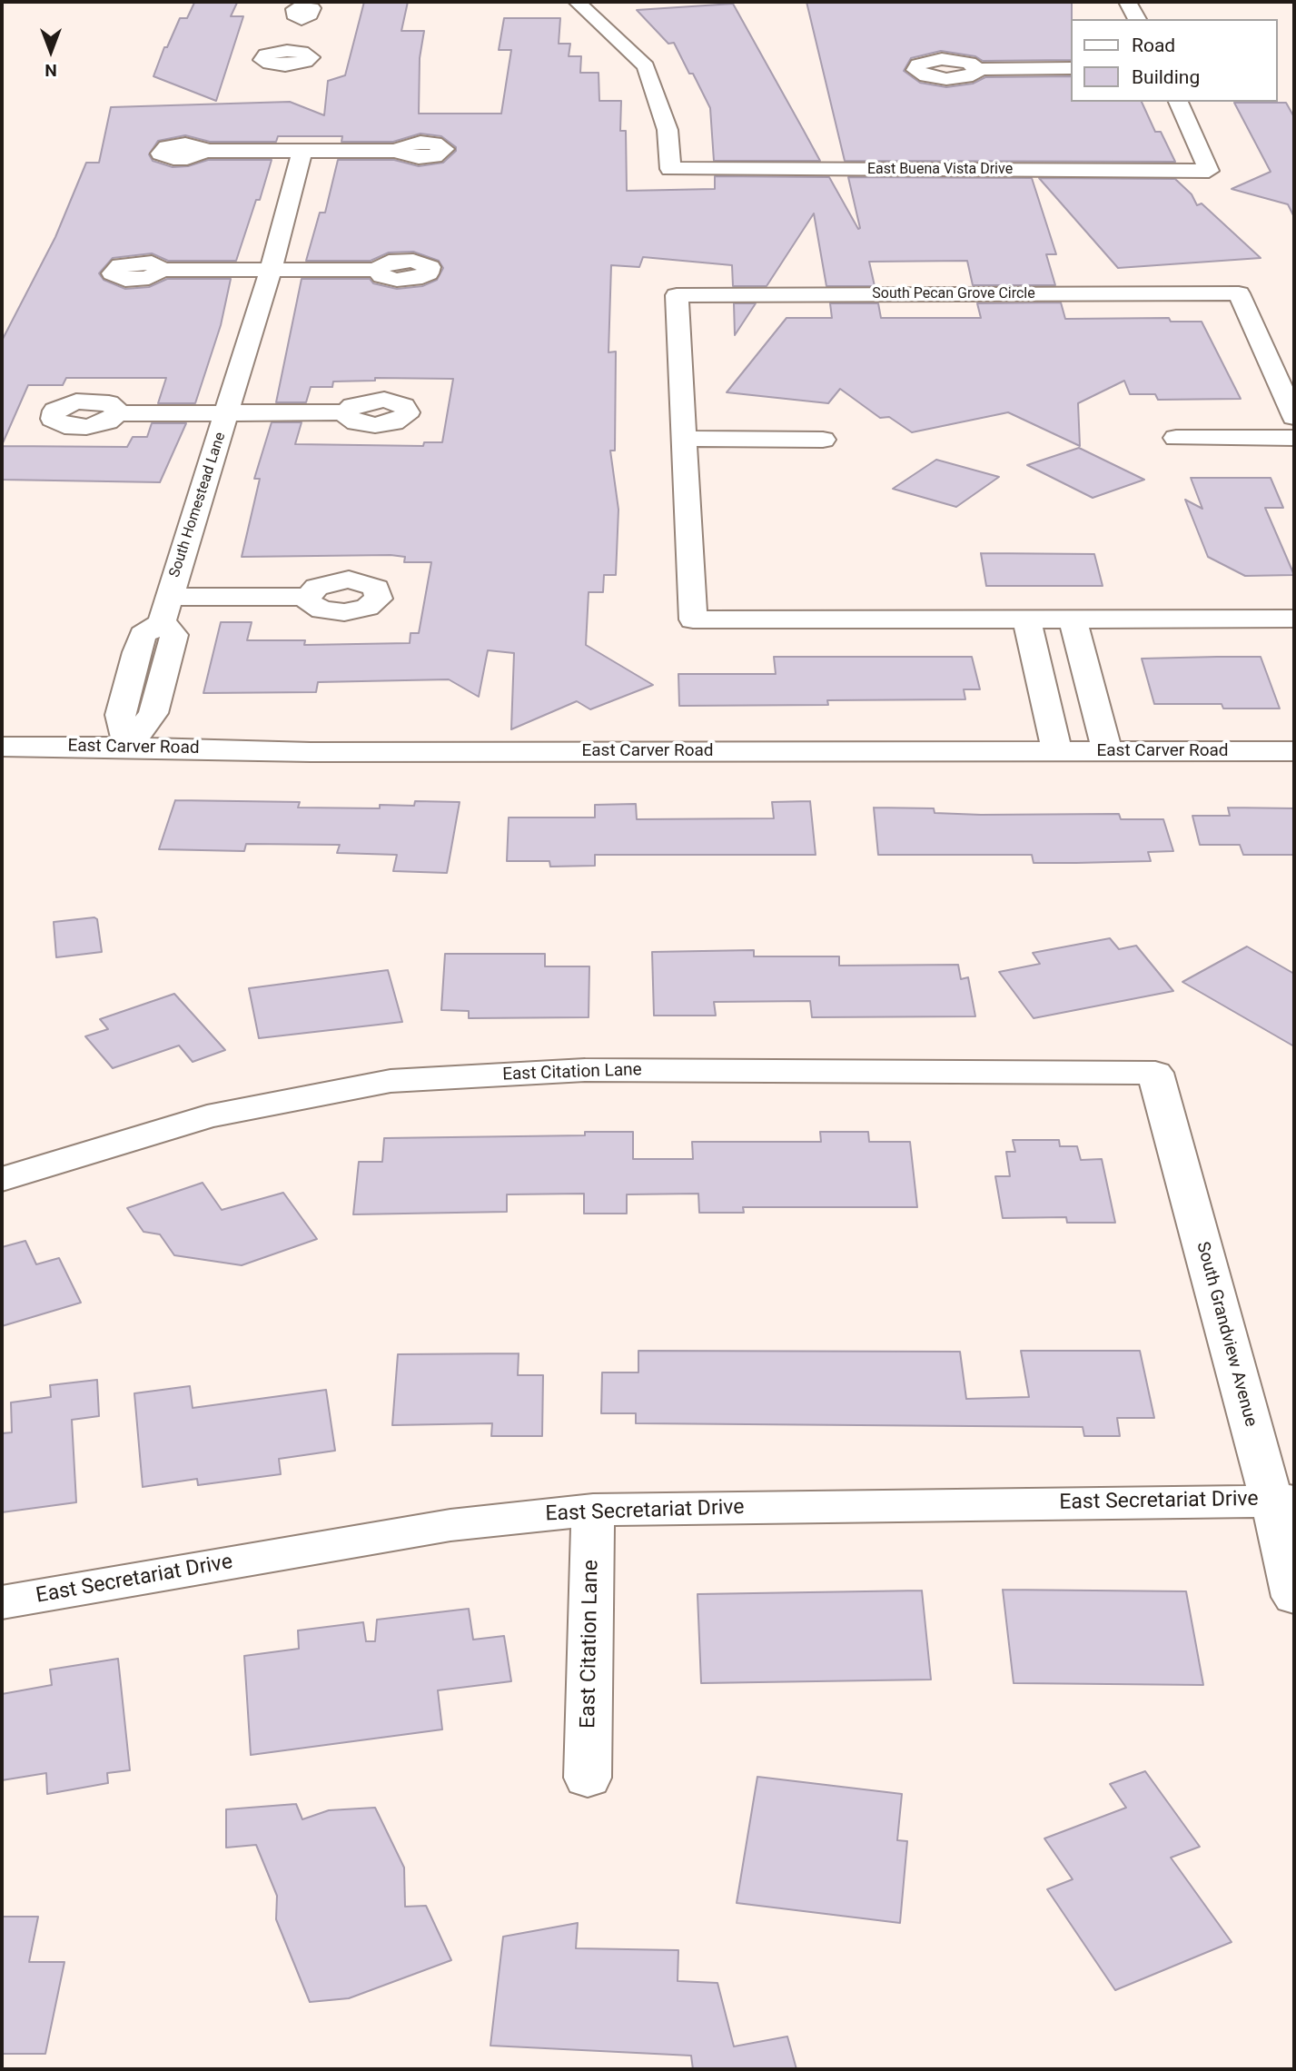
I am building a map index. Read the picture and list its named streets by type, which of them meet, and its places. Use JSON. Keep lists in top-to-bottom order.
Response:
{
  "streets": {
    "street": [
      "East Buena Vista Drive",
      "South Pecan Grove Circle",
      "South Homestead Lane",
      "East Carver Road",
      "East Citation Lane",
      "South Grandview Avenue",
      "East Secretariat Drive"
    ]
  },
  "crossings": [
    ["East Citation Lane", "South Grandview Avenue"],
    ["East Citation Lane", "East Secretariat Drive"],
    ["South Grandview Avenue", "East Secretariat Drive"]
  ],
  "legend": ["Road", "Building"],
  "north": "bottom"
}
